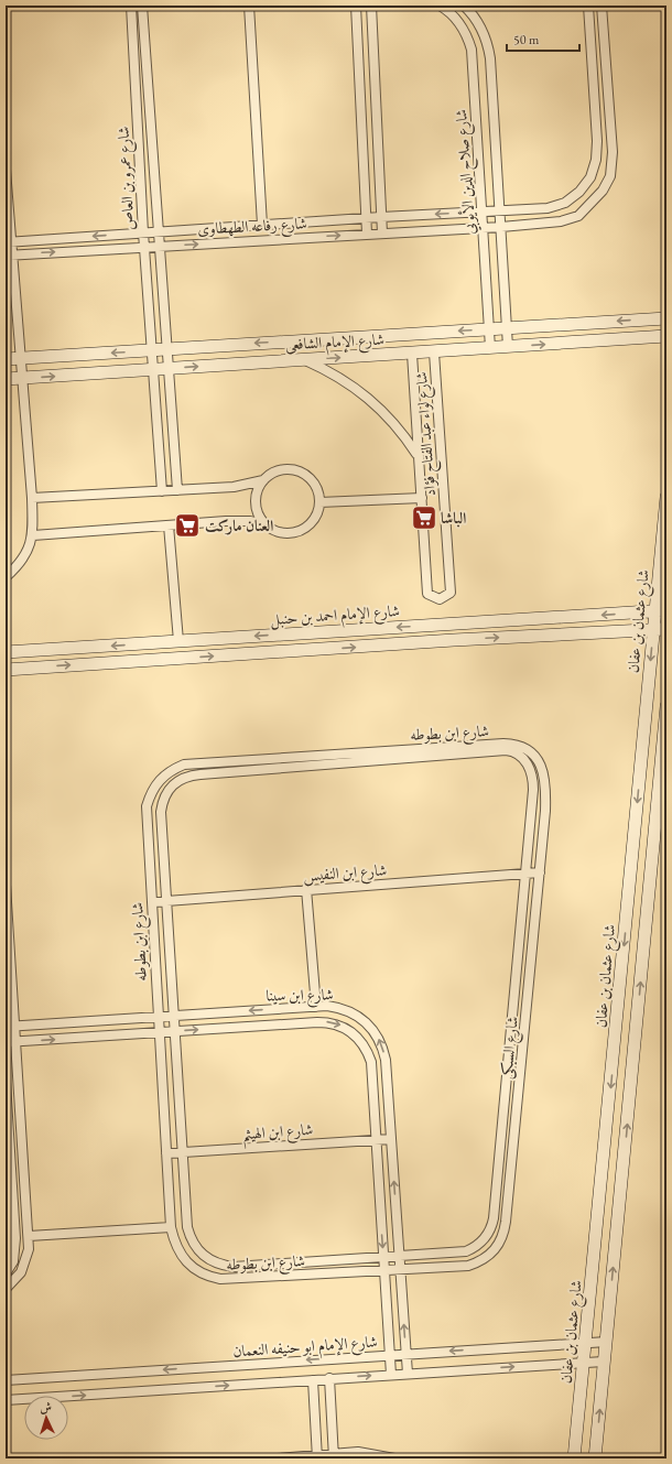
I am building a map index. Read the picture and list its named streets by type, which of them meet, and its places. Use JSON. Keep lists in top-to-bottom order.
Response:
{
  "streets": {
    "street": [
      "شارع صلاح الدين الأيوبي",
      "شارع عمرو بن العاص",
      "شارع رفاعه الطهطاوى",
      "شارع الإمام الشافعى",
      "شارع لواء عبد الفتاح فؤاد",
      "شارع الإمام احمد بن حنبل",
      "شارع عثمان بن عفان",
      "شارع ابن بطوطه",
      "شارع ابن النفيس",
      "شارع ابن سينا",
      "شارع السبكى",
      "شارع ابن الهيثم",
      "شارع الإمام ابو حنيفه النعمان"
    ]
  },
  "crossings": [
    ["شارع صلاح الدين الأيوبي", "شارع رفاعه الطهطاوى"],
    ["شارع صلاح الدين الأيوبي", "شارع الإمام الشافعى"],
    ["شارع عمرو بن العاص", "شارع رفاعه الطهطاوى"],
    ["شارع عمرو بن العاص", "شارع الإمام الشافعى"],
    ["شارع الإمام الشافعى", "شارع لواء عبد الفتاح فؤاد"],
    ["شارع الإمام احمد بن حنبل", "شارع عثمان بن عفان"],
    ["شارع عثمان بن عفان", "شارع الإمام ابو حنيفه النعمان"],
    ["شارع ابن بطوطه", "شارع ابن النفيس"],
    ["شارع ابن بطوطه", "شارع ابن سينا"],
    ["شارع ابن بطوطه", "شارع السبكى"],
    ["شارع ابن بطوطه", "شارع ابن الهيثم"],
    ["شارع ابن النفيس", "شارع السبكى"],
    ["شارع ابن سينا", "شارع السبكى"],
    ["شارع ابن سينا", "شارع ابن الهيثم"],
    ["شارع ابن سينا", "شارع الإمام ابو حنيفه النعمان"]
  ],
  "places": {
    "supermarket": ["الباشا", "العنان ماركت"]
  },
  "scale_bar": "50 m",
  "north": "top"
}
